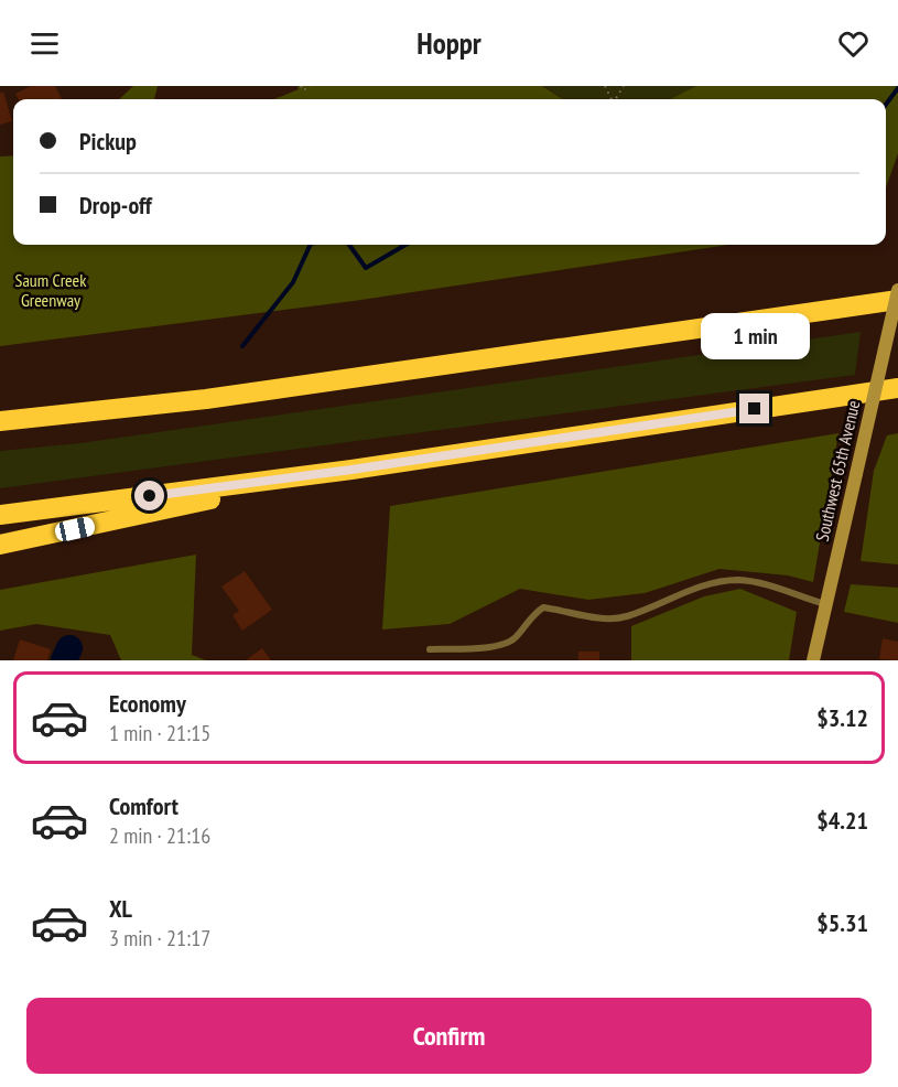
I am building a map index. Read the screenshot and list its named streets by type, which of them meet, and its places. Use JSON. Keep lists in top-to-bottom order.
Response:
{
  "streets": {
    "main road": ["Southwest 65th Avenue"]
  },
  "parks": ["Saum Creek Greenway"],
  "page": {
    "header": "Hoppr",
    "banner": ["Pickup", "Drop-off"],
    "bubble": "1 min",
    "list": [
      {
        "name": "Economy",
        "note": "1 min · 21:15",
        "value": "$3.12"
      },
      {
        "name": "Comfort",
        "note": "2 min · 21:16",
        "value": "$4.21"
      },
      {
        "name": "XL",
        "note": "3 min · 21:17",
        "value": "$5.31"
      }
    ],
    "buttons": "Confirm"
  }
}
